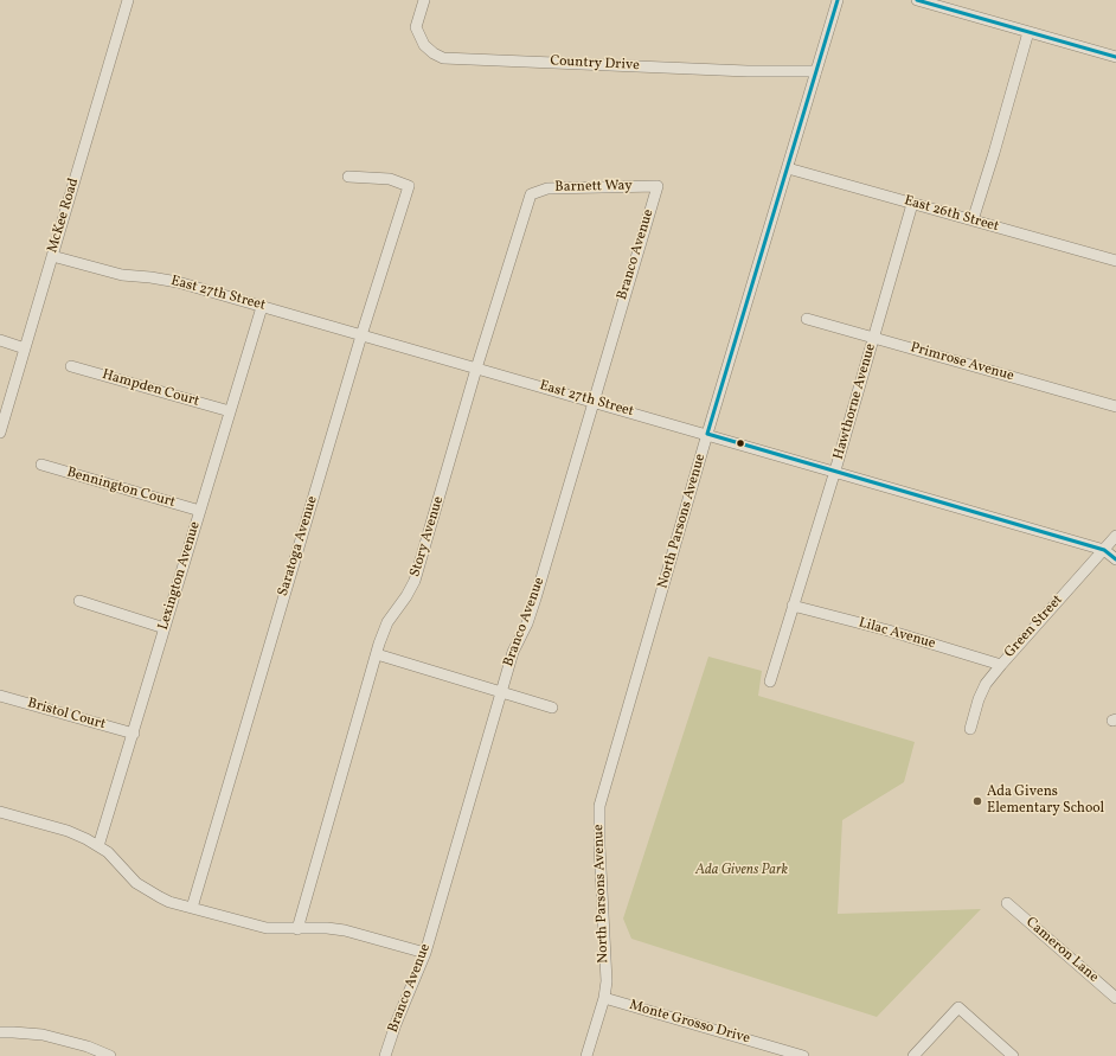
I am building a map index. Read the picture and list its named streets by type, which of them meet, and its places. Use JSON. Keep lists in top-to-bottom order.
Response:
{
  "streets": {
    "street": [
      "Country Drive",
      "Barnett Way",
      "East 26th Street",
      "McKee Road",
      "Branco Avenue",
      "East 27th Street",
      "Primrose Avenue",
      "Hampden Court",
      "Hawthorne Avenue",
      "Bennington Court",
      "North Parsons Avenue",
      "Story Avenue",
      "Saratoga Avenue",
      "Lexington Avenue",
      "Green Street",
      "Lilac Avenue",
      "Bristol Court",
      "Cameron Lane",
      "Monte Grosso Drive"
    ]
  },
  "crossings": [
    ["Country Drive", "North Parsons Avenue"],
    ["Barnett Way", "Branco Avenue"],
    ["Barnett Way", "Story Avenue"],
    ["East 26th Street", "Hawthorne Avenue"],
    ["East 26th Street", "North Parsons Avenue"],
    ["McKee Road", "East 27th Street"],
    ["Branco Avenue", "East 27th Street"],
    ["East 27th Street", "Hawthorne Avenue"],
    ["East 27th Street", "North Parsons Avenue"],
    ["East 27th Street", "Story Avenue"],
    ["East 27th Street", "Saratoga Avenue"],
    ["East 27th Street", "Lexington Avenue"],
    ["East 27th Street", "Green Street"],
    ["Primrose Avenue", "Hawthorne Avenue"],
    ["Hampden Court", "Lexington Avenue"],
    ["Hawthorne Avenue", "Lilac Avenue"],
    ["Bennington Court", "Lexington Avenue"],
    ["North Parsons Avenue", "Monte Grosso Drive"],
    ["Lexington Avenue", "Bristol Court"],
    ["Green Street", "Lilac Avenue"]
  ],
  "parks": ["Ada Givens Park"],
  "places": ["Ada Givens Elementary School"]
}
